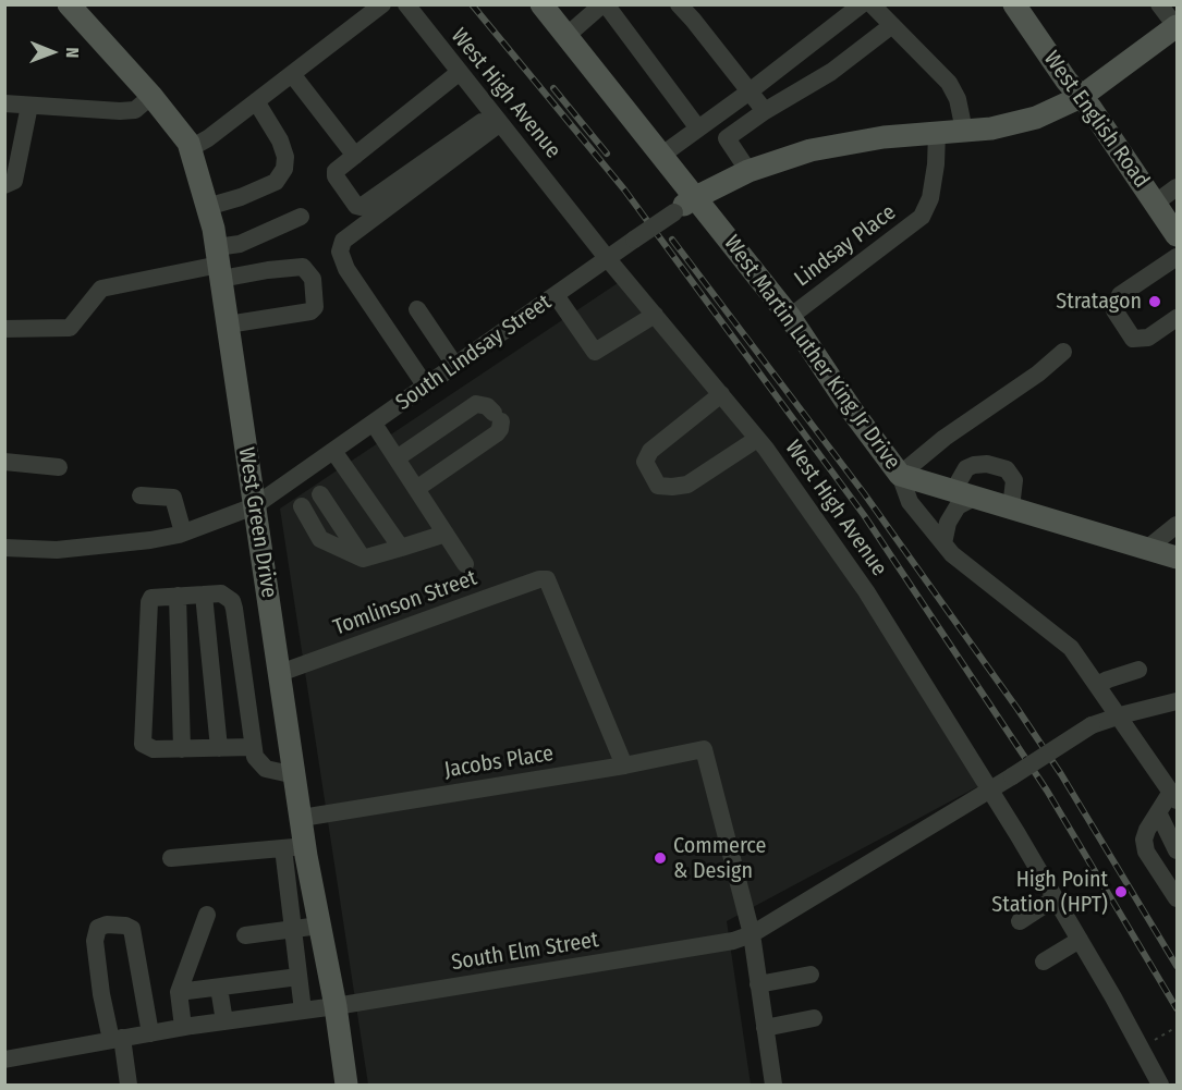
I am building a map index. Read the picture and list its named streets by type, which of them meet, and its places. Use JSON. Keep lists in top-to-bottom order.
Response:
{
  "streets": {
    "main road": [
      "West English Road",
      "South Lindsay Street",
      "West Martin Luther King Jr Drive",
      "West Green Drive"
    ],
    "street": [
      "West High Avenue",
      "Lindsay Place",
      "Tomlinson Street",
      "Jacobs Place",
      "South Elm Street"
    ]
  },
  "crossings": [
    ["West High Avenue", "South Lindsay Street"],
    ["West High Avenue", "South Elm Street"],
    ["West English Road", "South Lindsay Street"],
    ["Lindsay Place", "South Lindsay Street"],
    ["Lindsay Place", "West Martin Luther King Jr Drive"],
    ["South Lindsay Street", "West Martin Luther King Jr Drive"],
    ["South Lindsay Street", "West Green Drive"],
    ["West Green Drive", "Tomlinson Street"],
    ["West Green Drive", "Jacobs Place"],
    ["West Green Drive", "South Elm Street"],
    ["Tomlinson Street", "Jacobs Place"],
    ["Jacobs Place", "South Elm Street"]
  ],
  "places": ["Stratagon", "Commerce & Design", "High Point Station (HPT)"],
  "north": "right"
}
